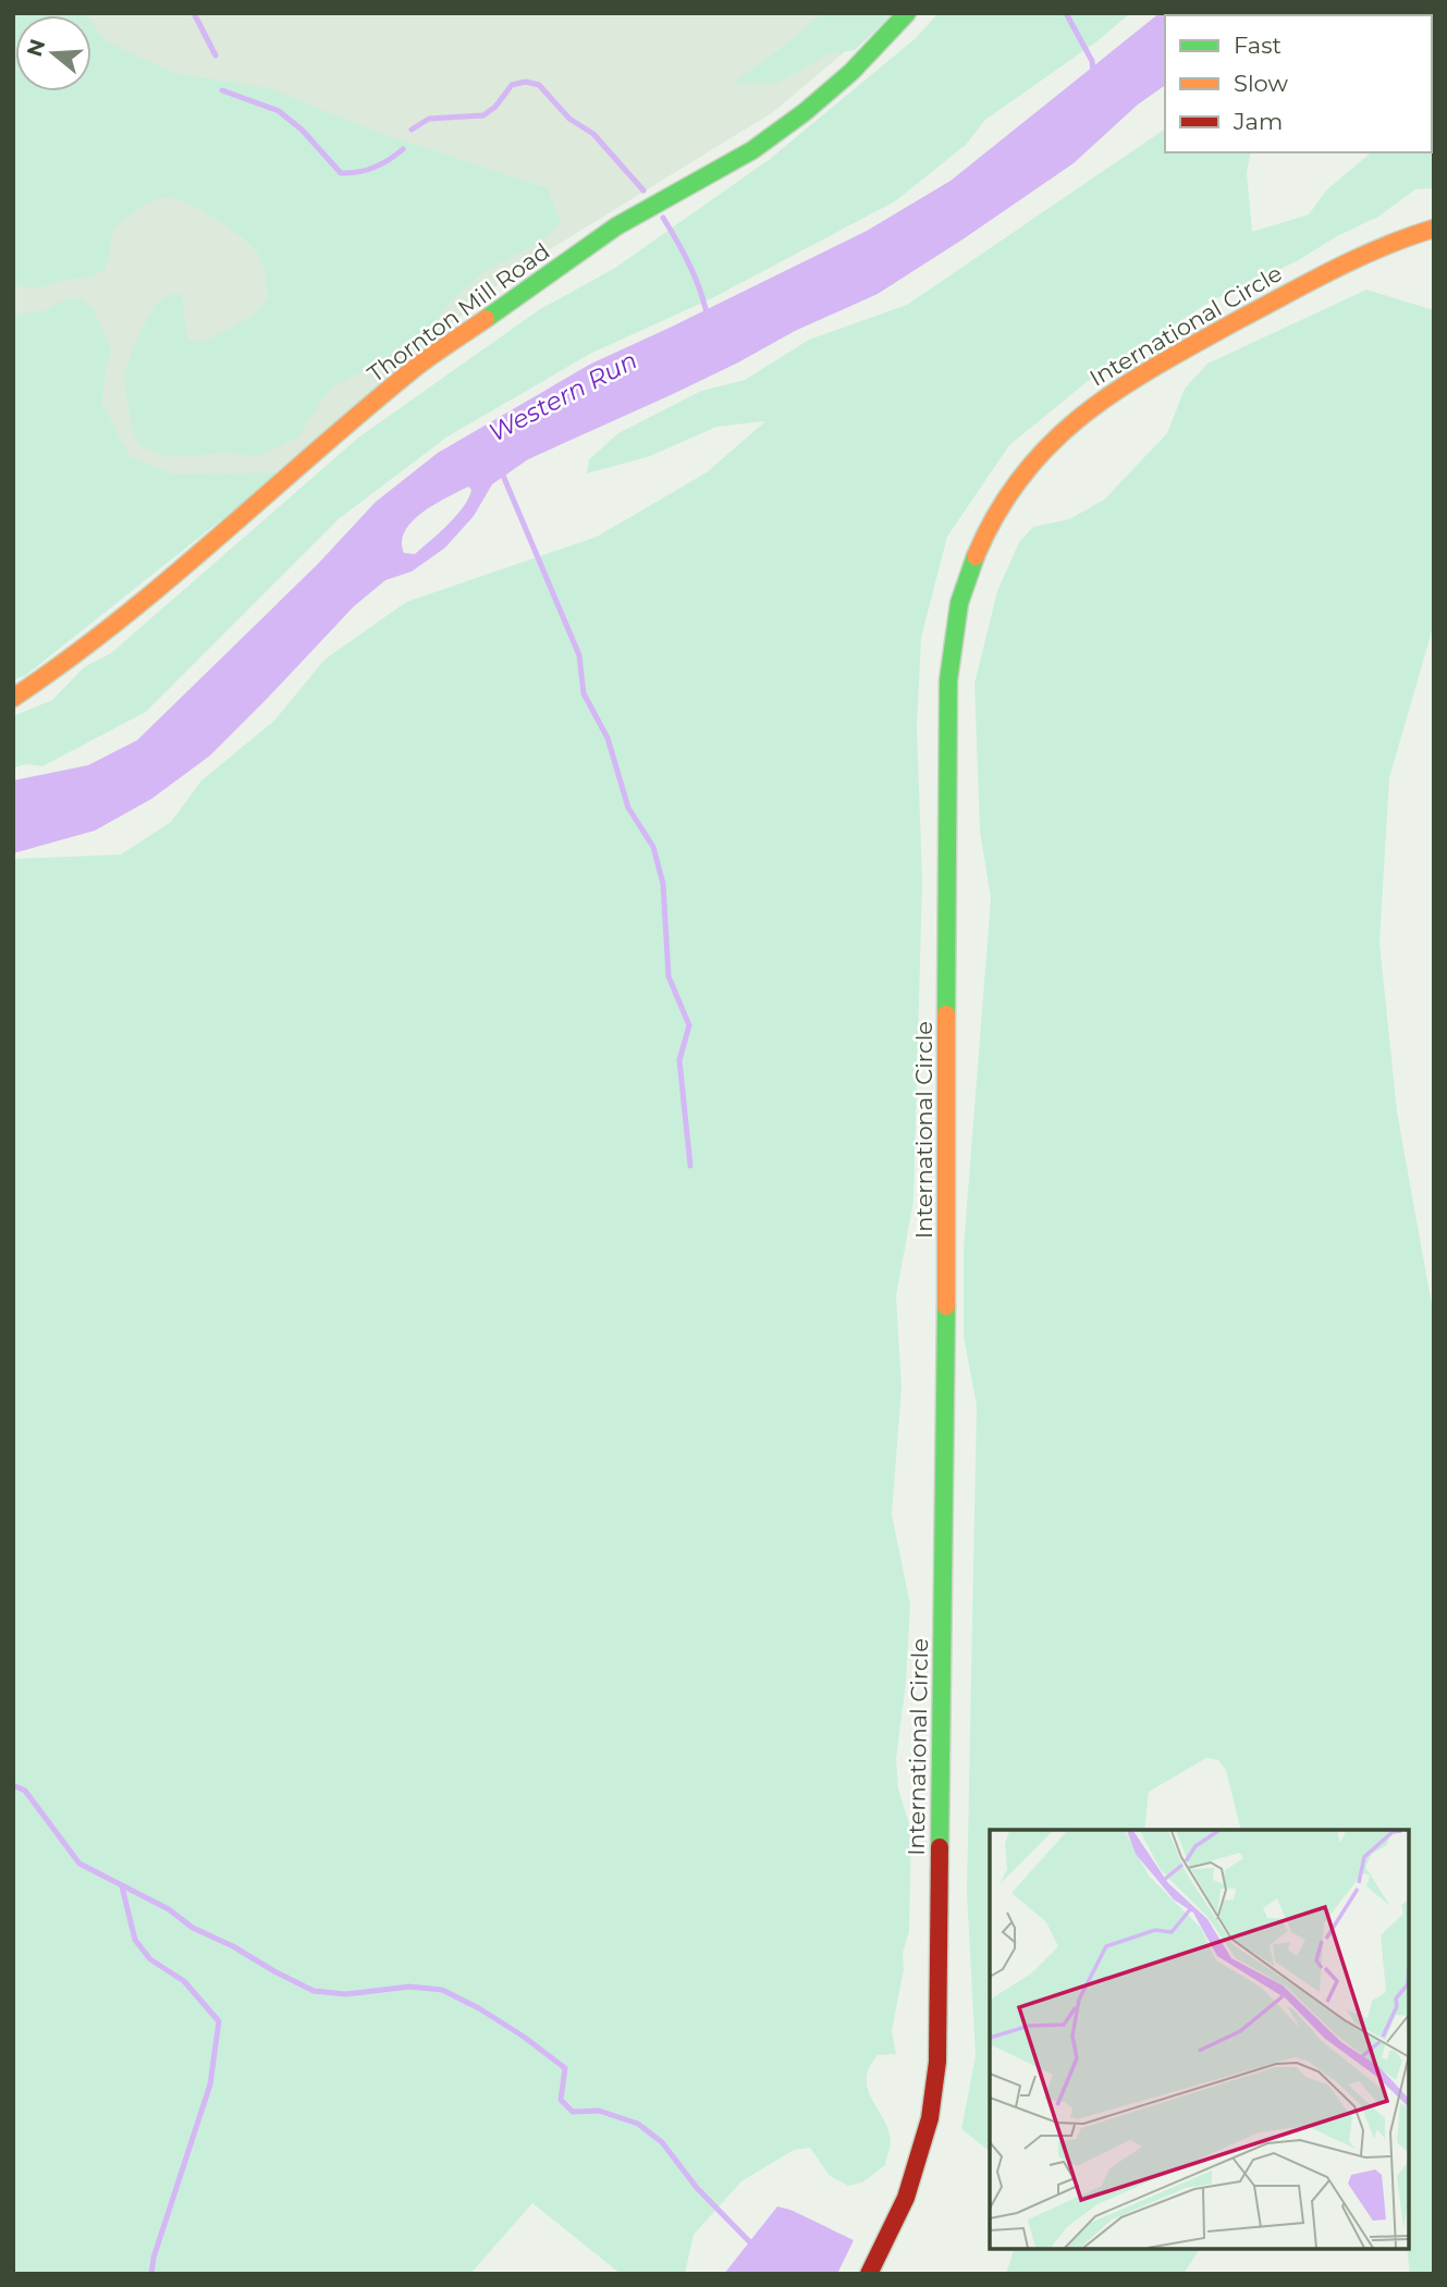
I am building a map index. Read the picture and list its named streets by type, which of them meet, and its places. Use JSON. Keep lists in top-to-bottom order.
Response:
{
  "streets": {
    "street": ["Thornton Mill Road", "International Circle"]
  },
  "water": ["Western Run"],
  "legend": ["Fast", "Slow", "Jam"],
  "north": "left"
}
